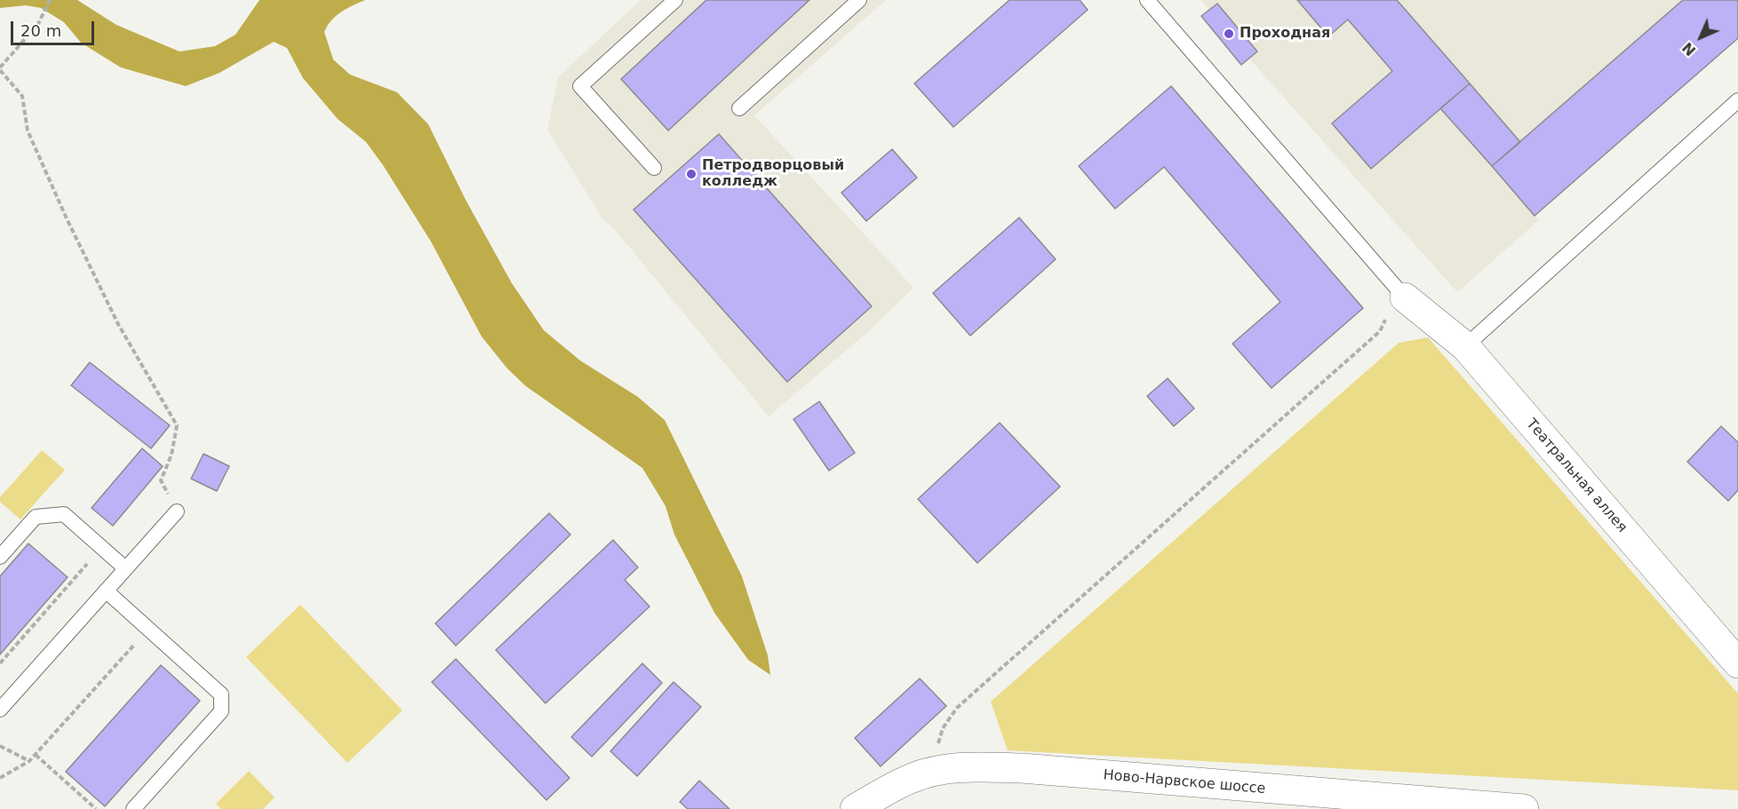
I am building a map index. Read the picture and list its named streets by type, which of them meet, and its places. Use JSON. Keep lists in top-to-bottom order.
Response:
{
  "streets": {
    "street": ["Театральная аллея", "Ново-Нарвское шоссе"]
  },
  "places": ["Проходная", "Петродворцовый колледж"],
  "scale_bar": "20 m",
  "north": "bottom left"
}
